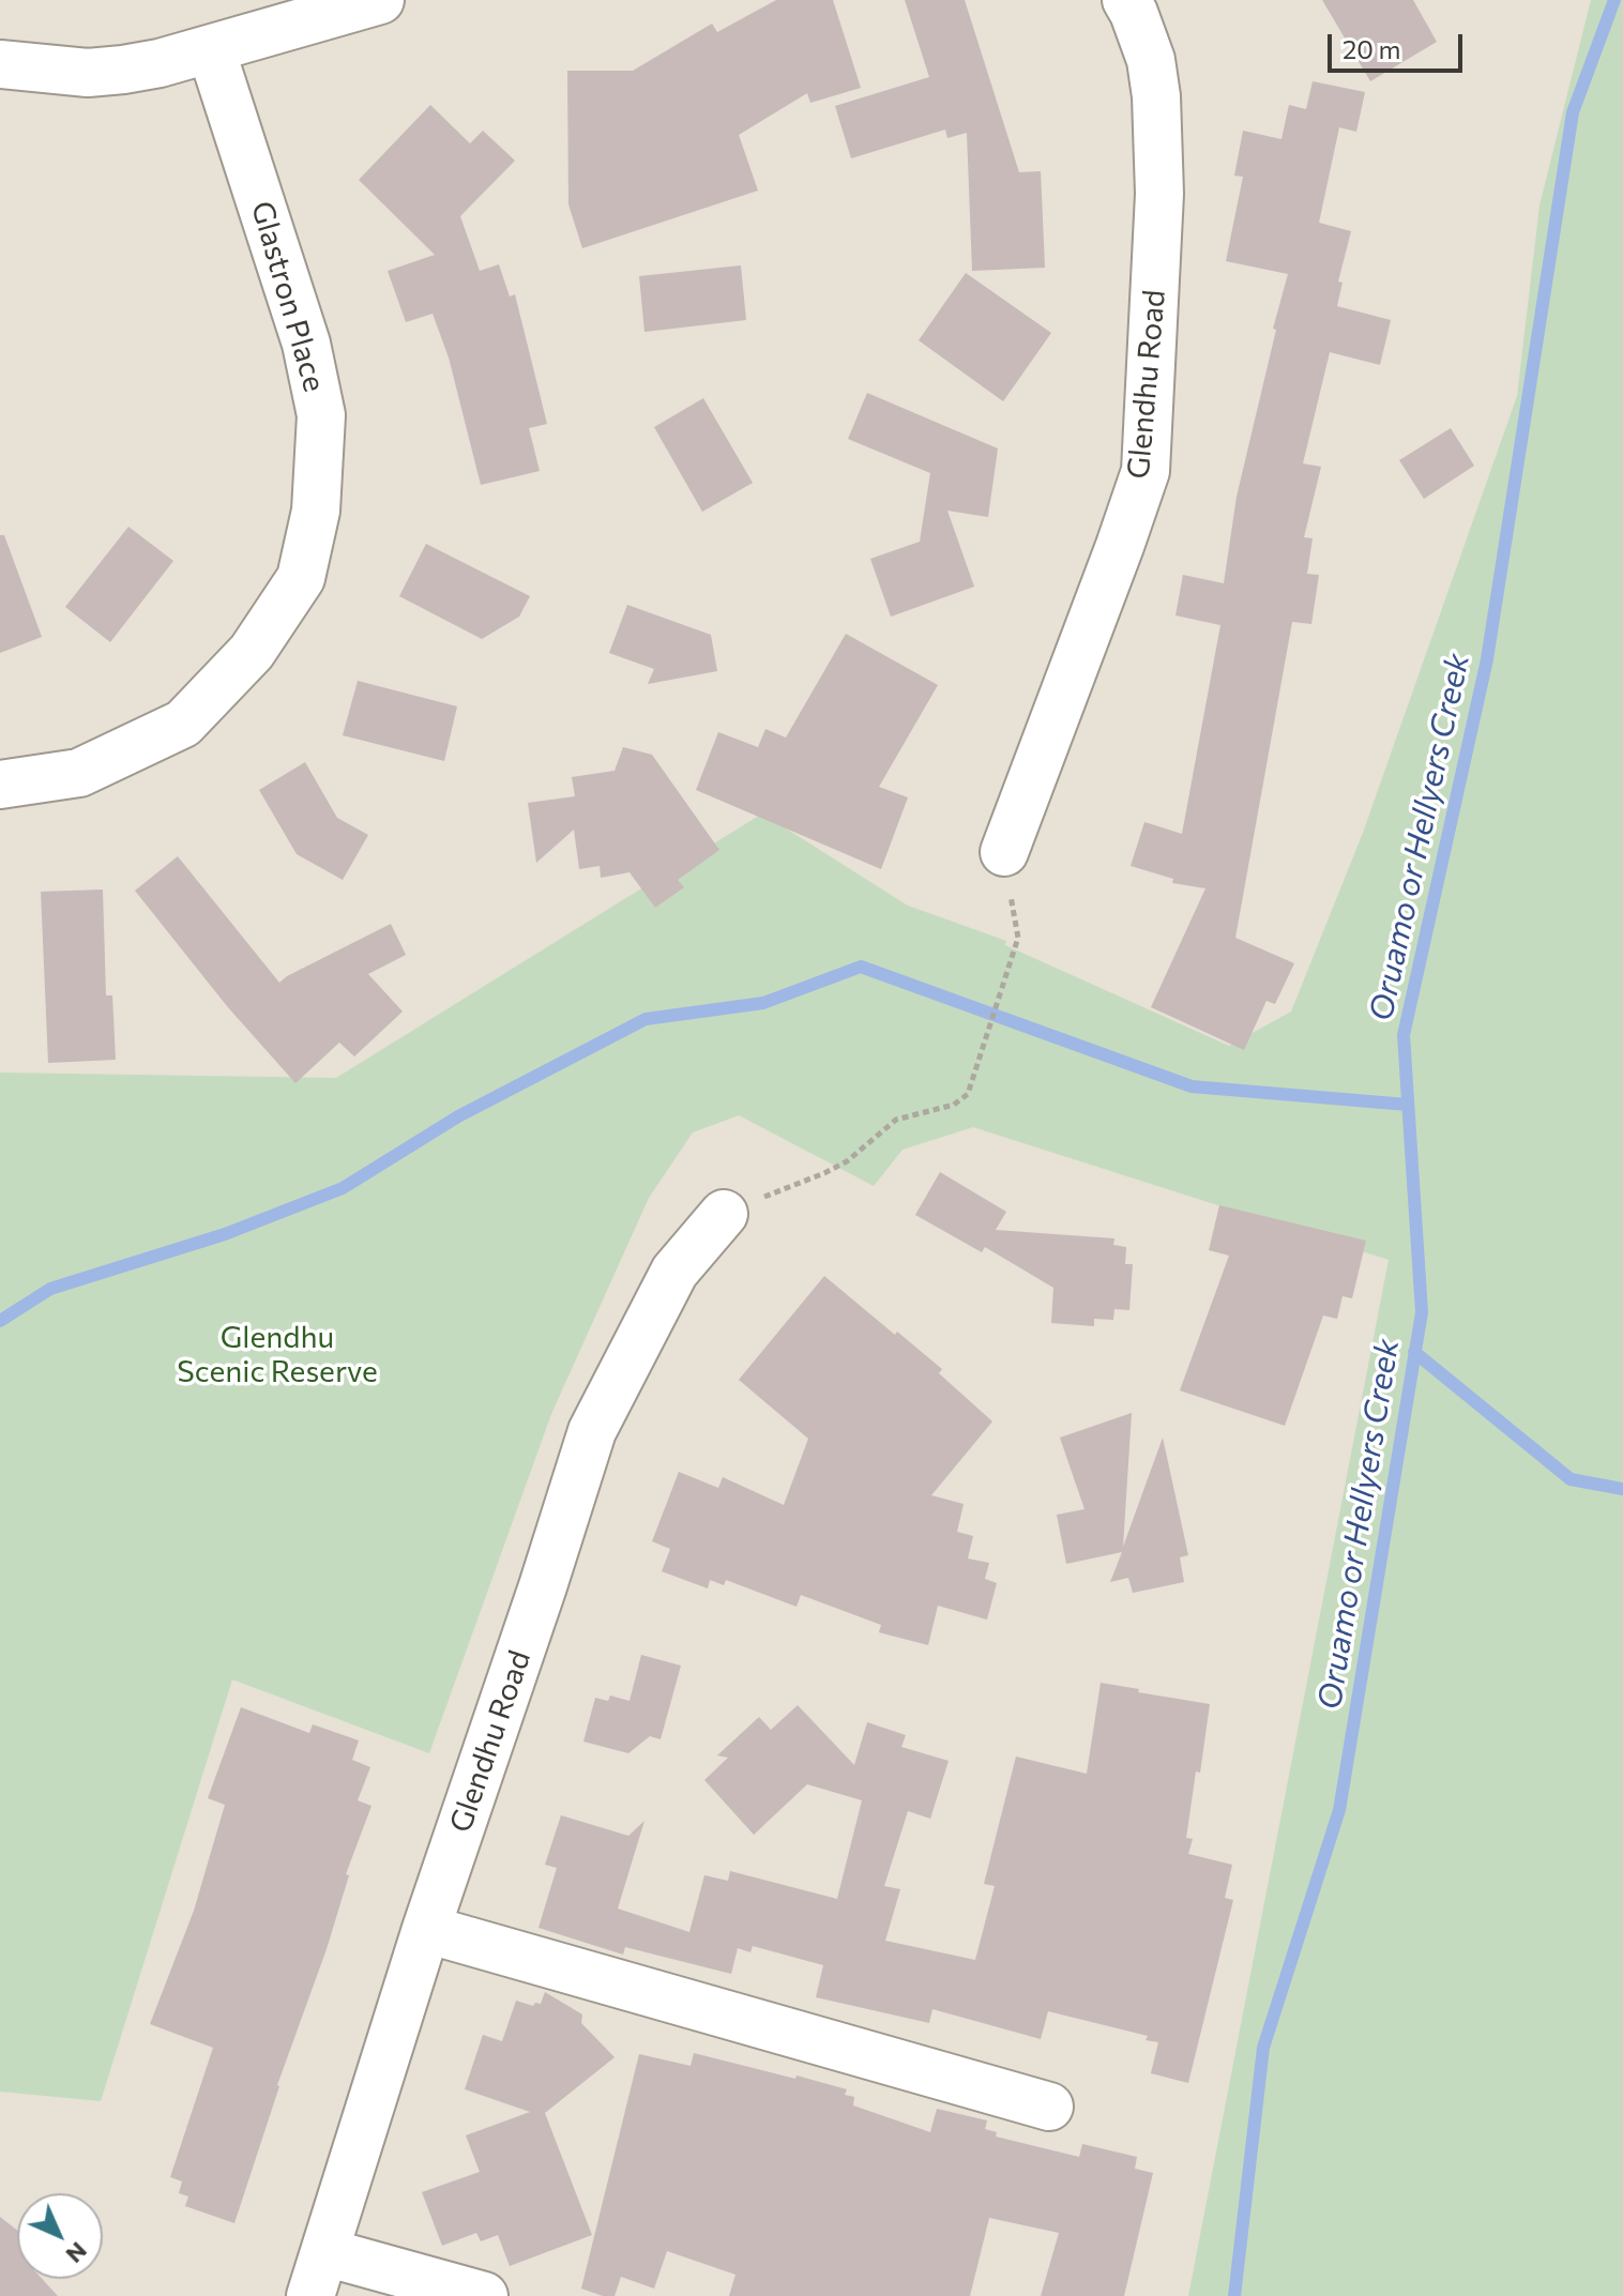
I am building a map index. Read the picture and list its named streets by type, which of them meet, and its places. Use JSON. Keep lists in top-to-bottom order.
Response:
{
  "streets": {
    "street": ["Glastron Place", "Glendhu Road"]
  },
  "water": ["Oruamo or Hellyers Creek"],
  "parks": ["Glendhu Scenic Reserve"],
  "scale_bar": "20 m",
  "north": "bottom right"
}
